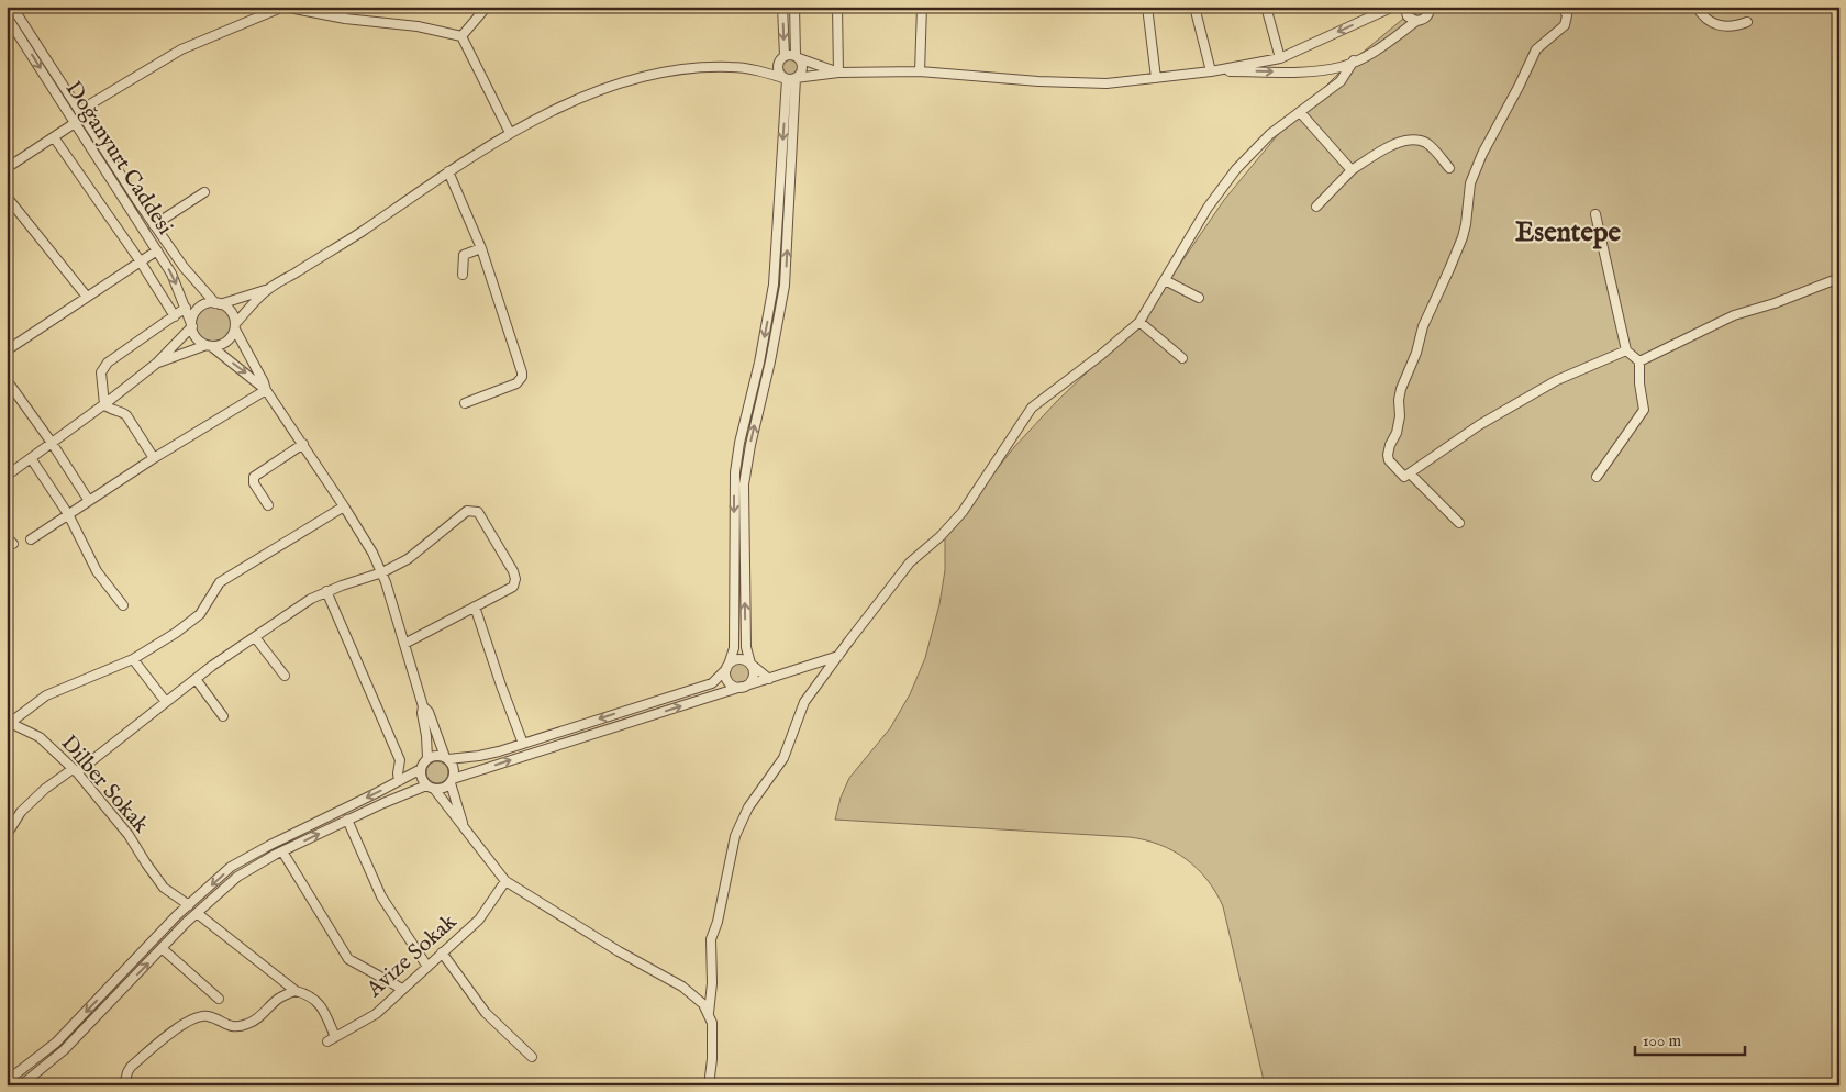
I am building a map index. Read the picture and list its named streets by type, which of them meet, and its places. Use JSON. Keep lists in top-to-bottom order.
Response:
{
  "streets": {
    "street": ["Doğanyurt Caddesi", "Dilber Sokak", "Avize Sokak"]
  },
  "districts": ["Esentepe"],
  "scale_bar": "100 m"
}
